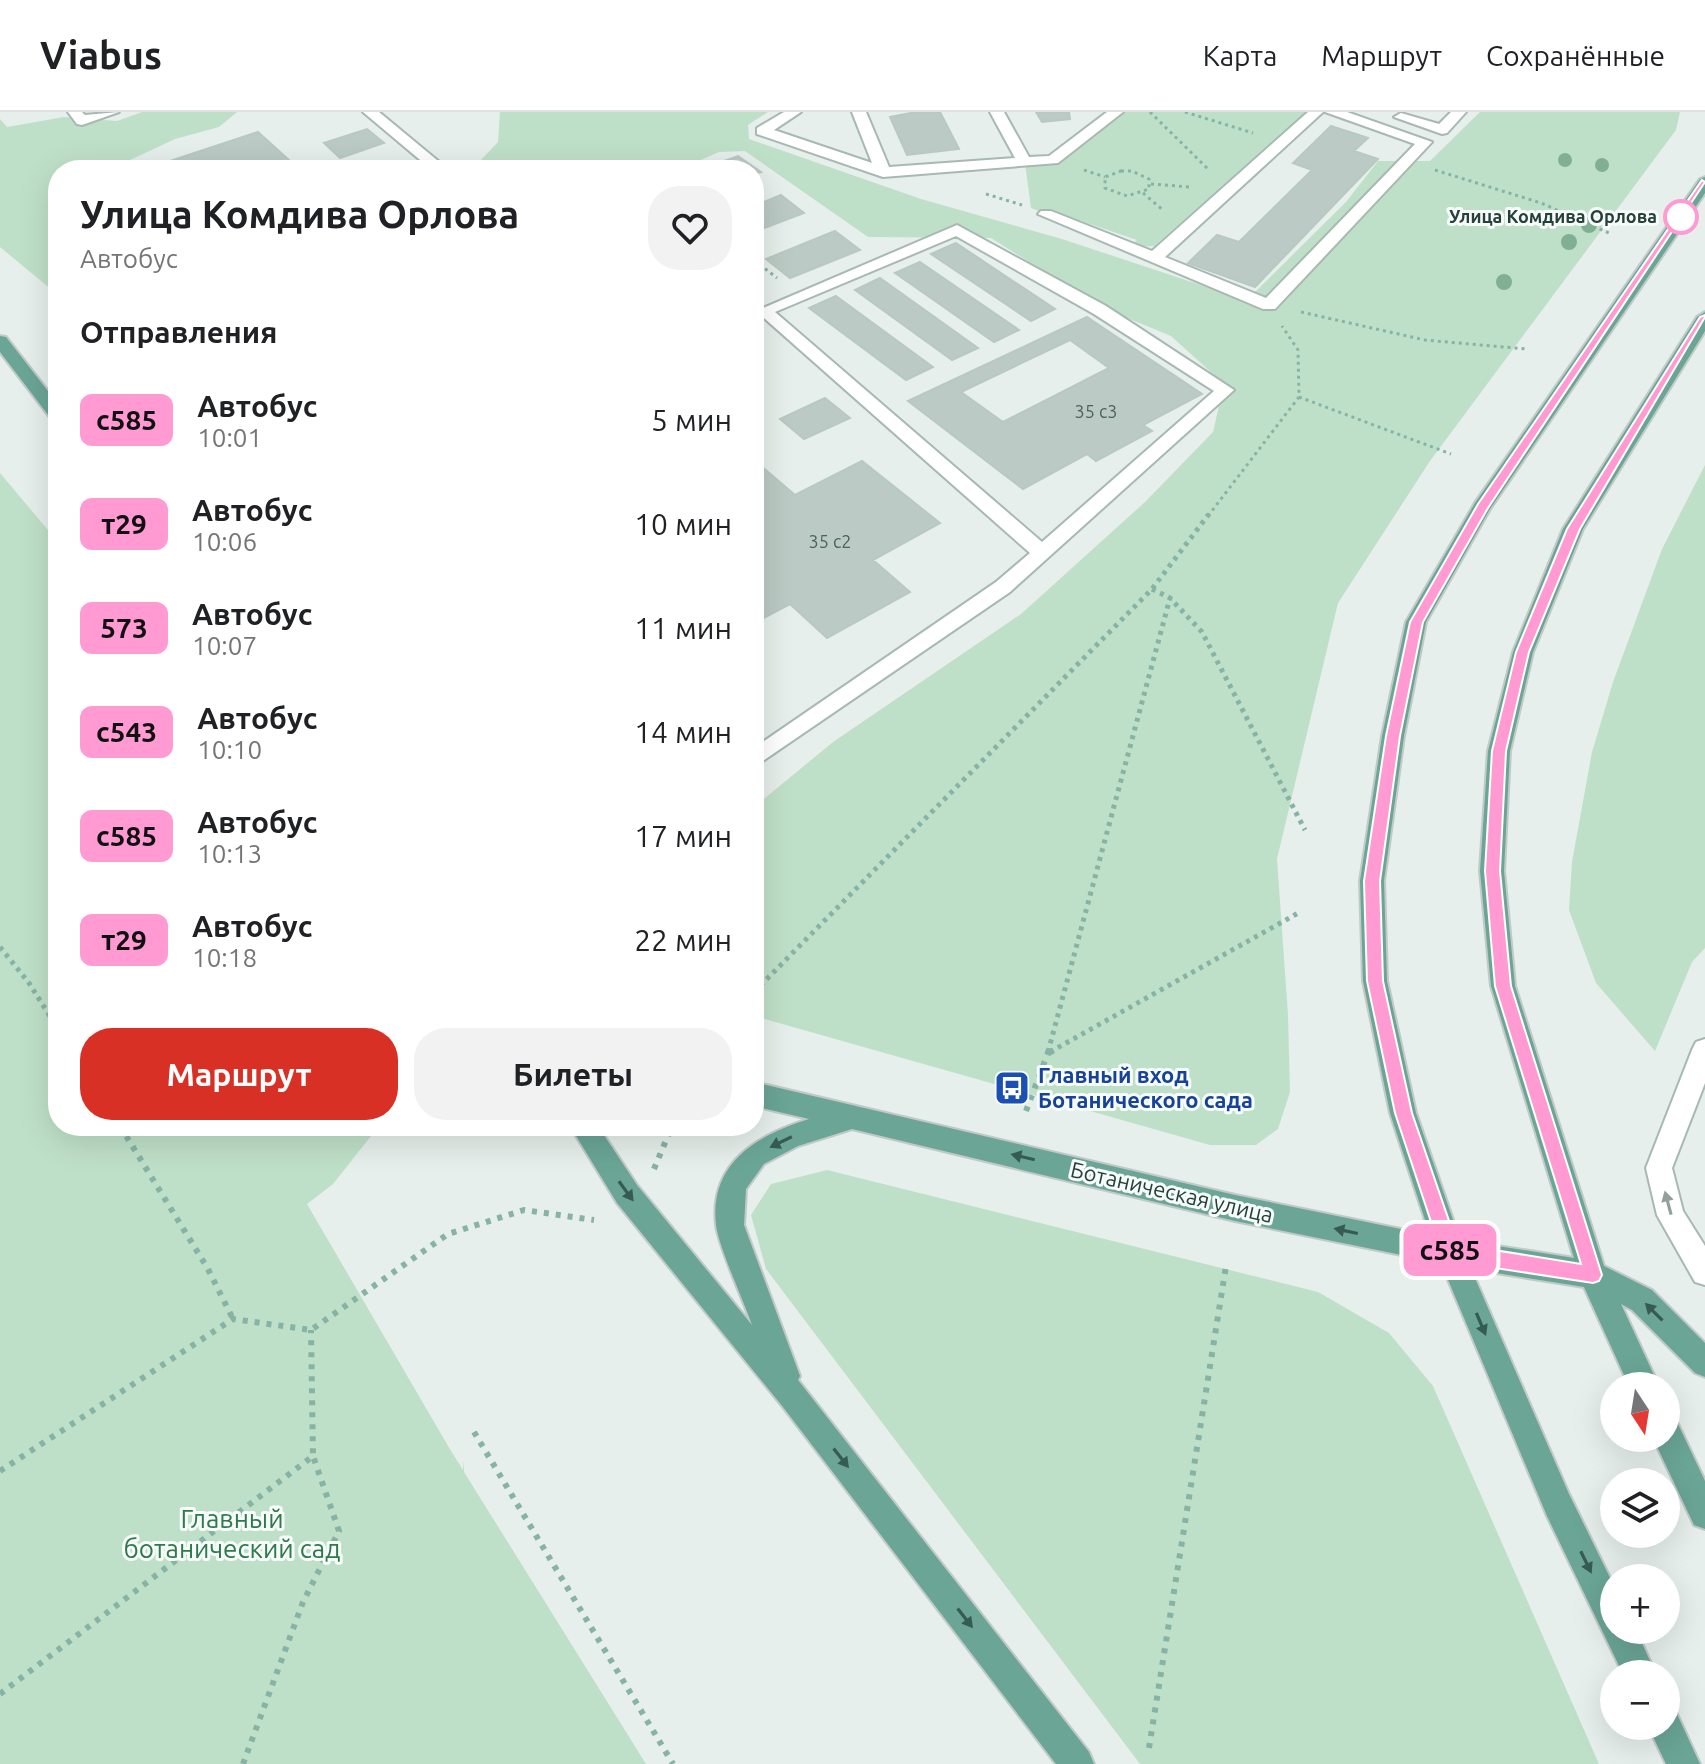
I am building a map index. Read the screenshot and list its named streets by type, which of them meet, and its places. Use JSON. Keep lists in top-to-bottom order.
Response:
{
  "streets": {
    "main road": ["Ботаническая улица"]
  },
  "one_way": ["Ботаническая улица"],
  "parks": ["Главный ботанический сад"],
  "places": {
    "other": ["Улица Комдива Орлова"],
    "bus stop": ["Главный вход Ботанического сада"]
  },
  "lines": ["bus line с585"],
  "house_numbers": ["35 с3", "35 с2"],
  "north": "bottom",
  "page": {
    "header": "Viabus",
    "nav": ["Карта", "Маршрут", "Сохранённые"],
    "on_map": "с585",
    "heading": [
      ["Улица Комдива Орлова", "Автобус"],
      "Отправления"
    ],
    "list": [
      {
        "mark": "с585",
        "name": "Автобус",
        "note": "10:01",
        "value": "5 мин"
      },
      {
        "mark": "т29",
        "name": "Автобус",
        "note": "10:06",
        "value": "10 мин"
      },
      {
        "mark": "573",
        "name": "Автобус",
        "note": "10:07",
        "value": "11 мин"
      },
      {
        "mark": "с543",
        "name": "Автобус",
        "note": "10:10",
        "value": "14 мин"
      },
      {
        "mark": "с585",
        "name": "Автобус",
        "note": "10:13",
        "value": "17 мин"
      },
      {
        "mark": "т29",
        "name": "Автобус",
        "note": "10:18",
        "value": "22 мин"
      }
    ],
    "buttons": ["Маршрут", "Билеты"],
    "map_buttons": ["+", "−"]
  }
}
